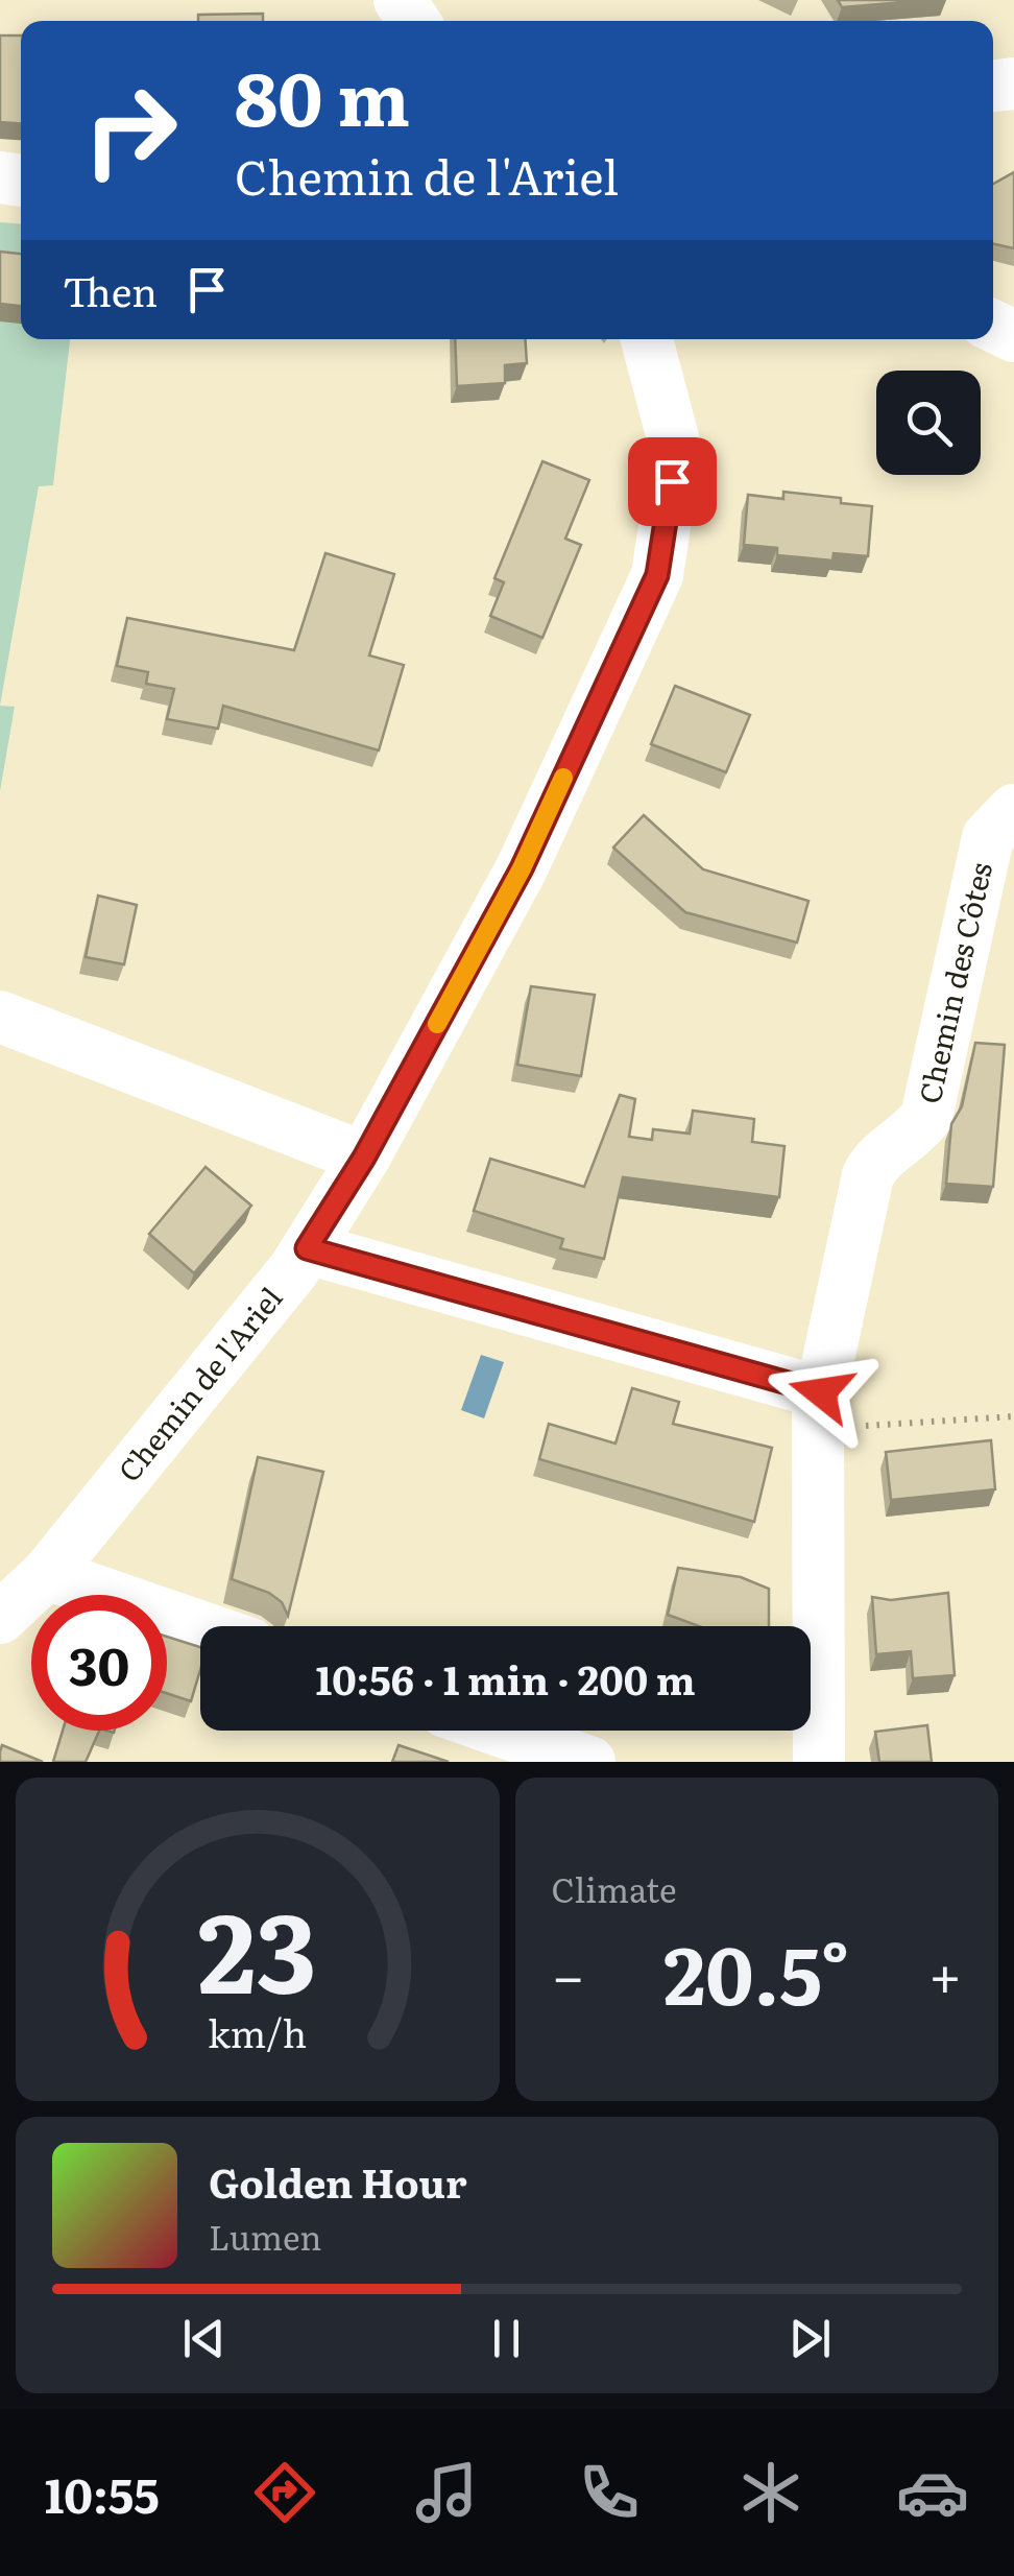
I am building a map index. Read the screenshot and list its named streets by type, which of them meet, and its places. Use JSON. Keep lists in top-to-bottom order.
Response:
{
  "streets": {
    "street": ["Chemin des Côtes", "Chemin de l'Ariel"]
  },
  "page": {
    "turn": ["80 m", "Chemin de l'Ariel"],
    "then": "Then",
    "limit": "30",
    "trip": "10:56 · 1 min · 200 m",
    "tile": "Climate",
    "heat": ["−", "20.5°", "+"],
    "song": ["Golden Hour", "Lumen"],
    "tabs": "10:55",
    "gauge": ["23", "km/h"]
  }
}
